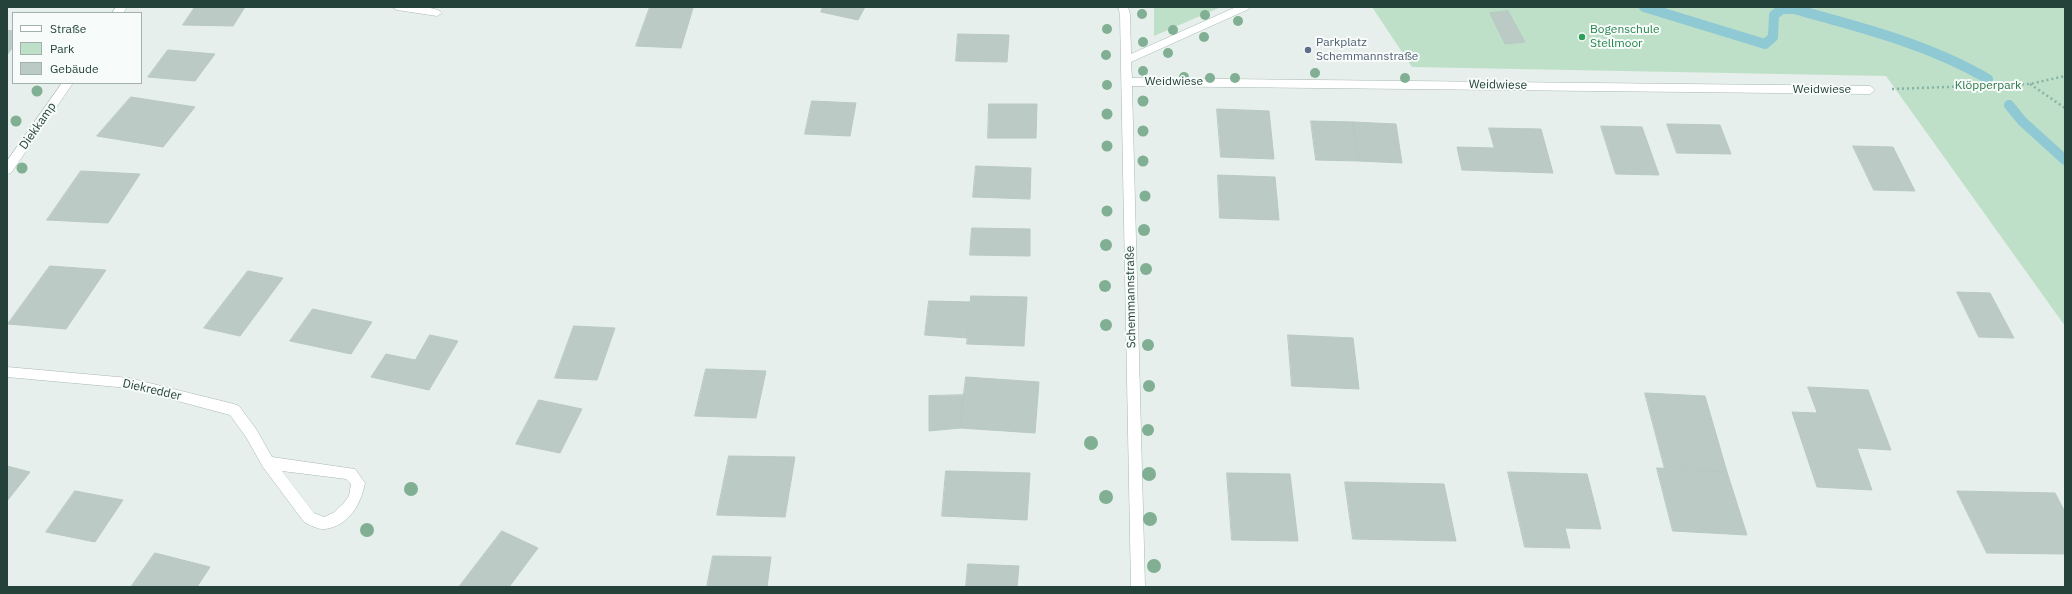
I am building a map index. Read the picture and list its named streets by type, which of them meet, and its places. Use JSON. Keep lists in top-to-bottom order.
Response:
{
  "streets": {
    "street": [
      "Weidwiese",
      "Diekkamp",
      "Schemmannstraße",
      "Diekredder"
    ]
  },
  "crossings": [
    ["Weidwiese", "Schemmannstraße"]
  ],
  "parks": ["Klöpperpark"],
  "places": ["Bogenschule Stellmoor", "Parkplatz Schemmannstraße"],
  "legend": ["Straße", "Park", "Gebäude"]
}
